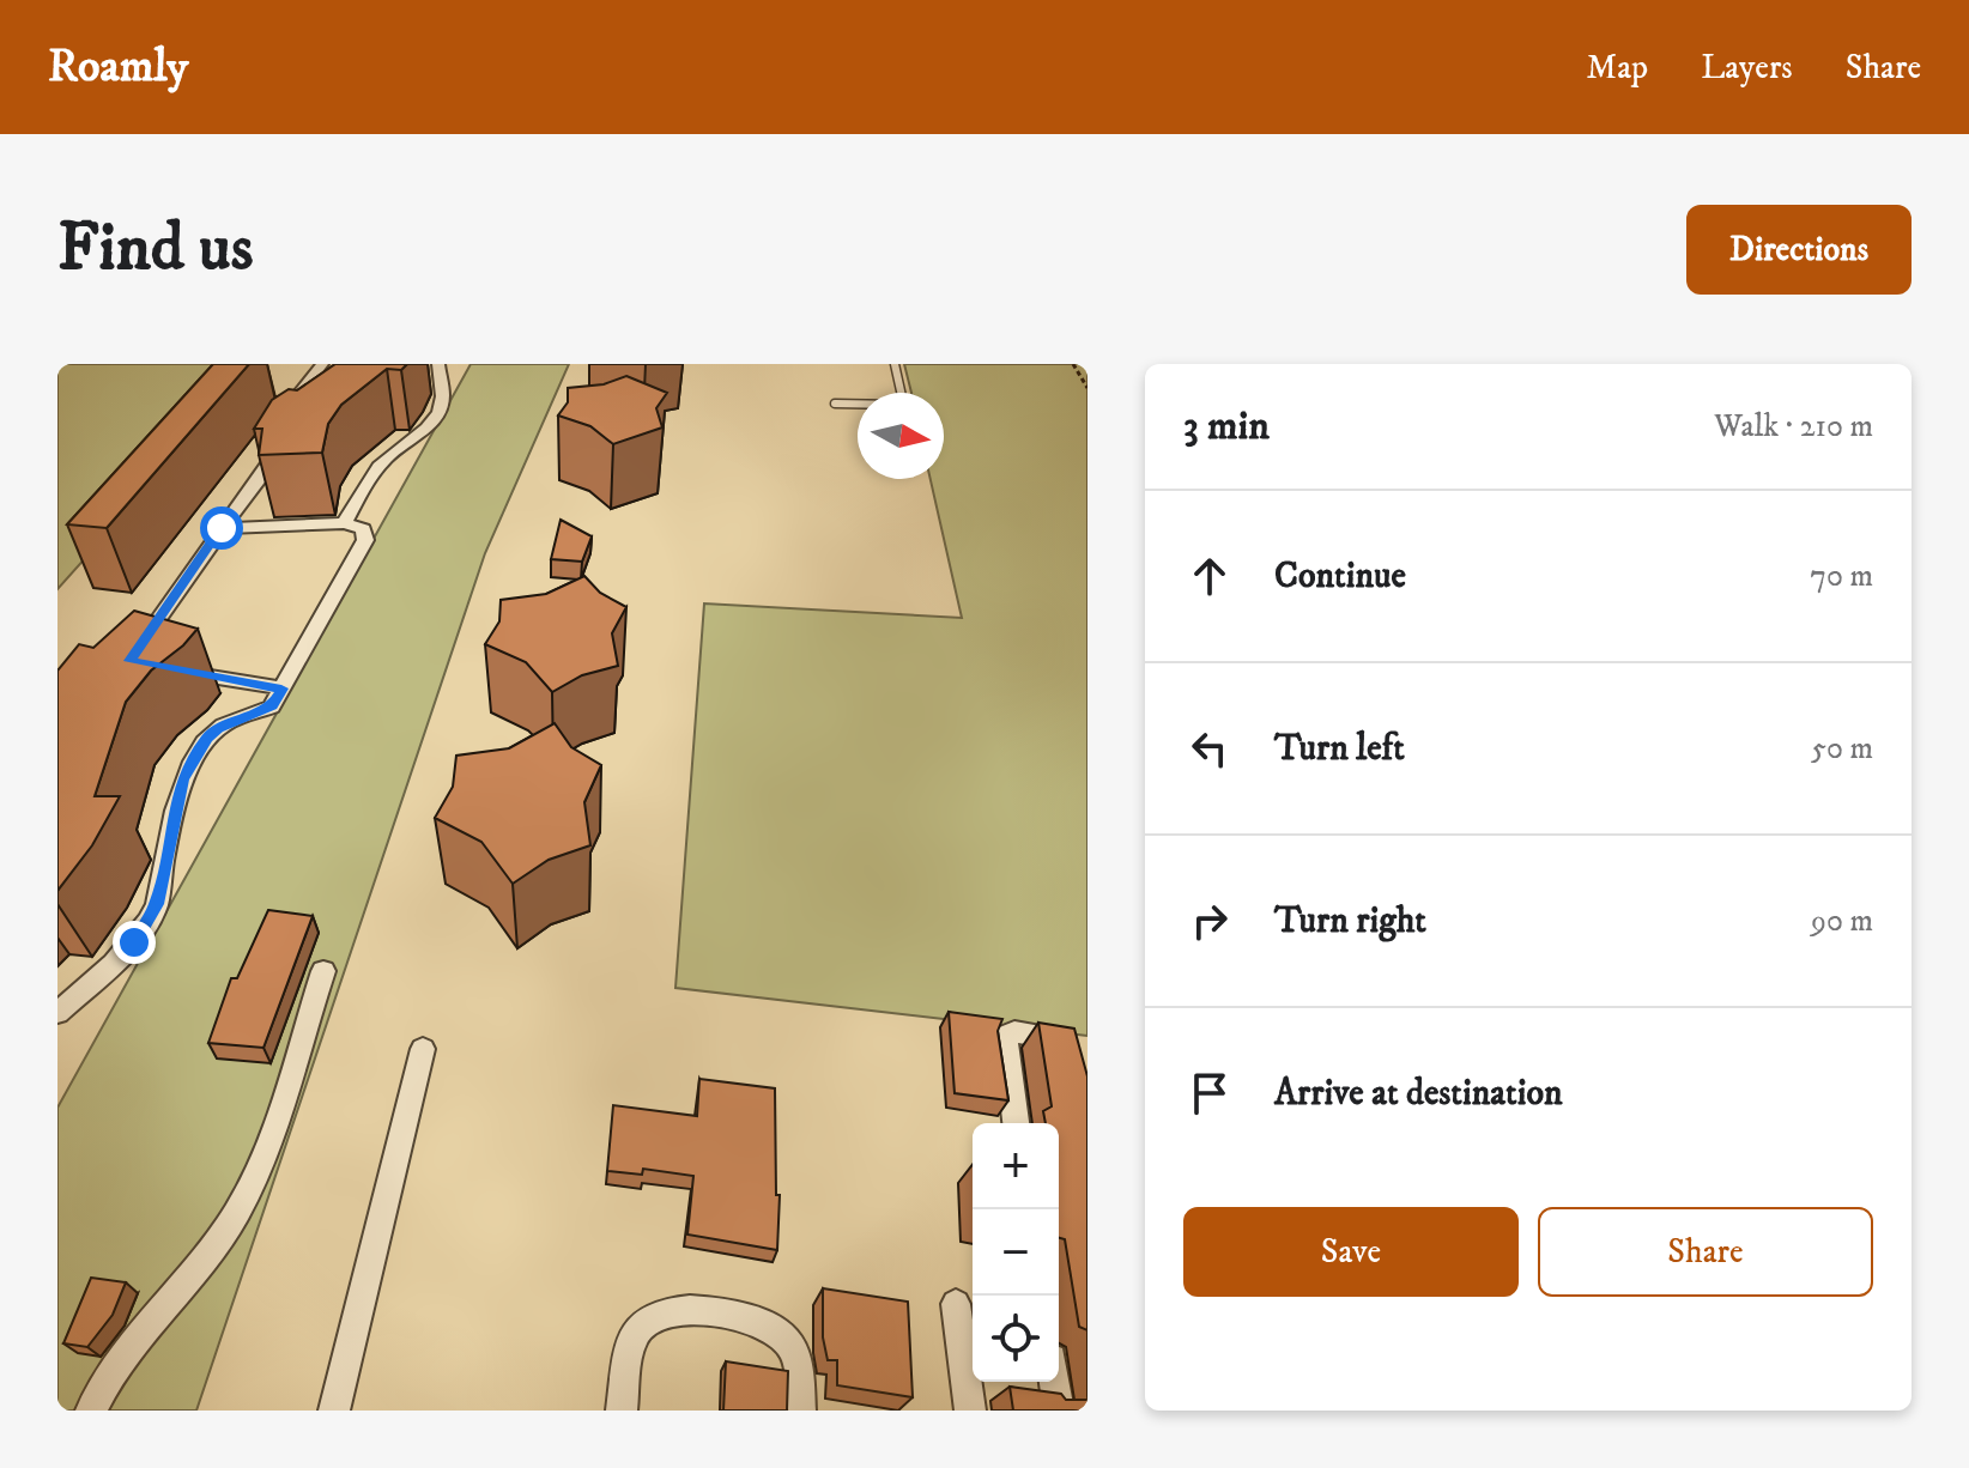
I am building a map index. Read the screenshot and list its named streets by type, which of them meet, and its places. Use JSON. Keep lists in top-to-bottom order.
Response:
{
  "north": "right",
  "page": {
    "header": "Roamly",
    "nav": ["Map", "Layers", "Share"],
    "buttons": [
      "Directions",
      ["Save", "Share"]
    ],
    "title": "Find us",
    "heading": ["3 min", "Walk · 210 m"],
    "list": [
      ["Continue", "70 m"],
      ["Turn left", "50 m"],
      ["Turn right", "90 m"],
      "Arrive at destination"
    ],
    "map_buttons": ["+", "−"]
  }
}
